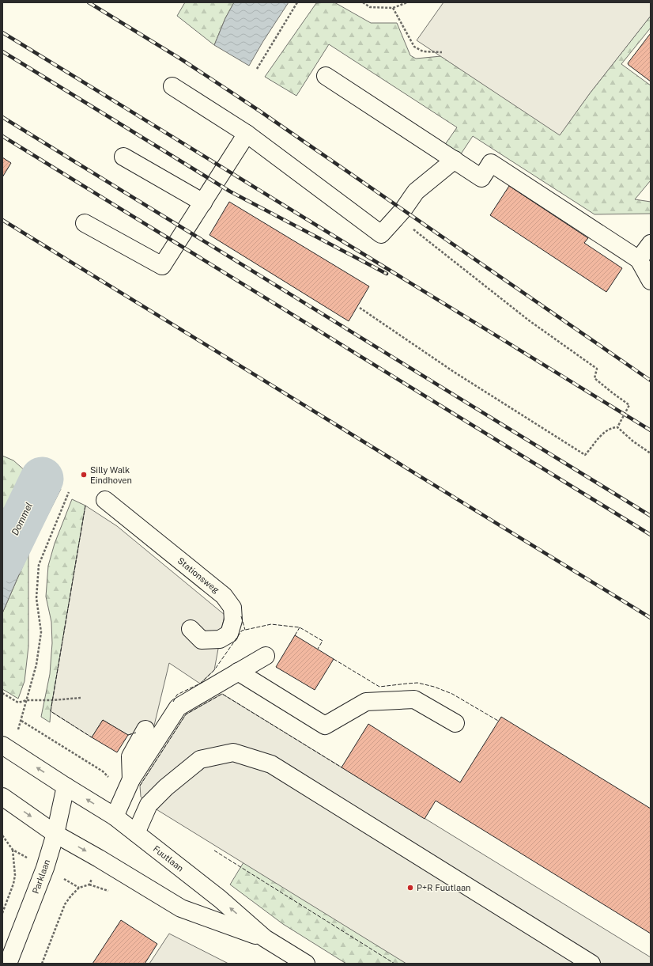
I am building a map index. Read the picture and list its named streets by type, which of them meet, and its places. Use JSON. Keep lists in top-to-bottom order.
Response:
{
  "streets": {
    "street": ["Stationsweg", "Fuutlaan", "Parklaan"]
  },
  "crossings": [
    ["Fuutlaan", "Parklaan"]
  ],
  "water": ["Dommel"],
  "places": ["Silly Walk Eindhoven", "P+R Fuutlaan"]
}
